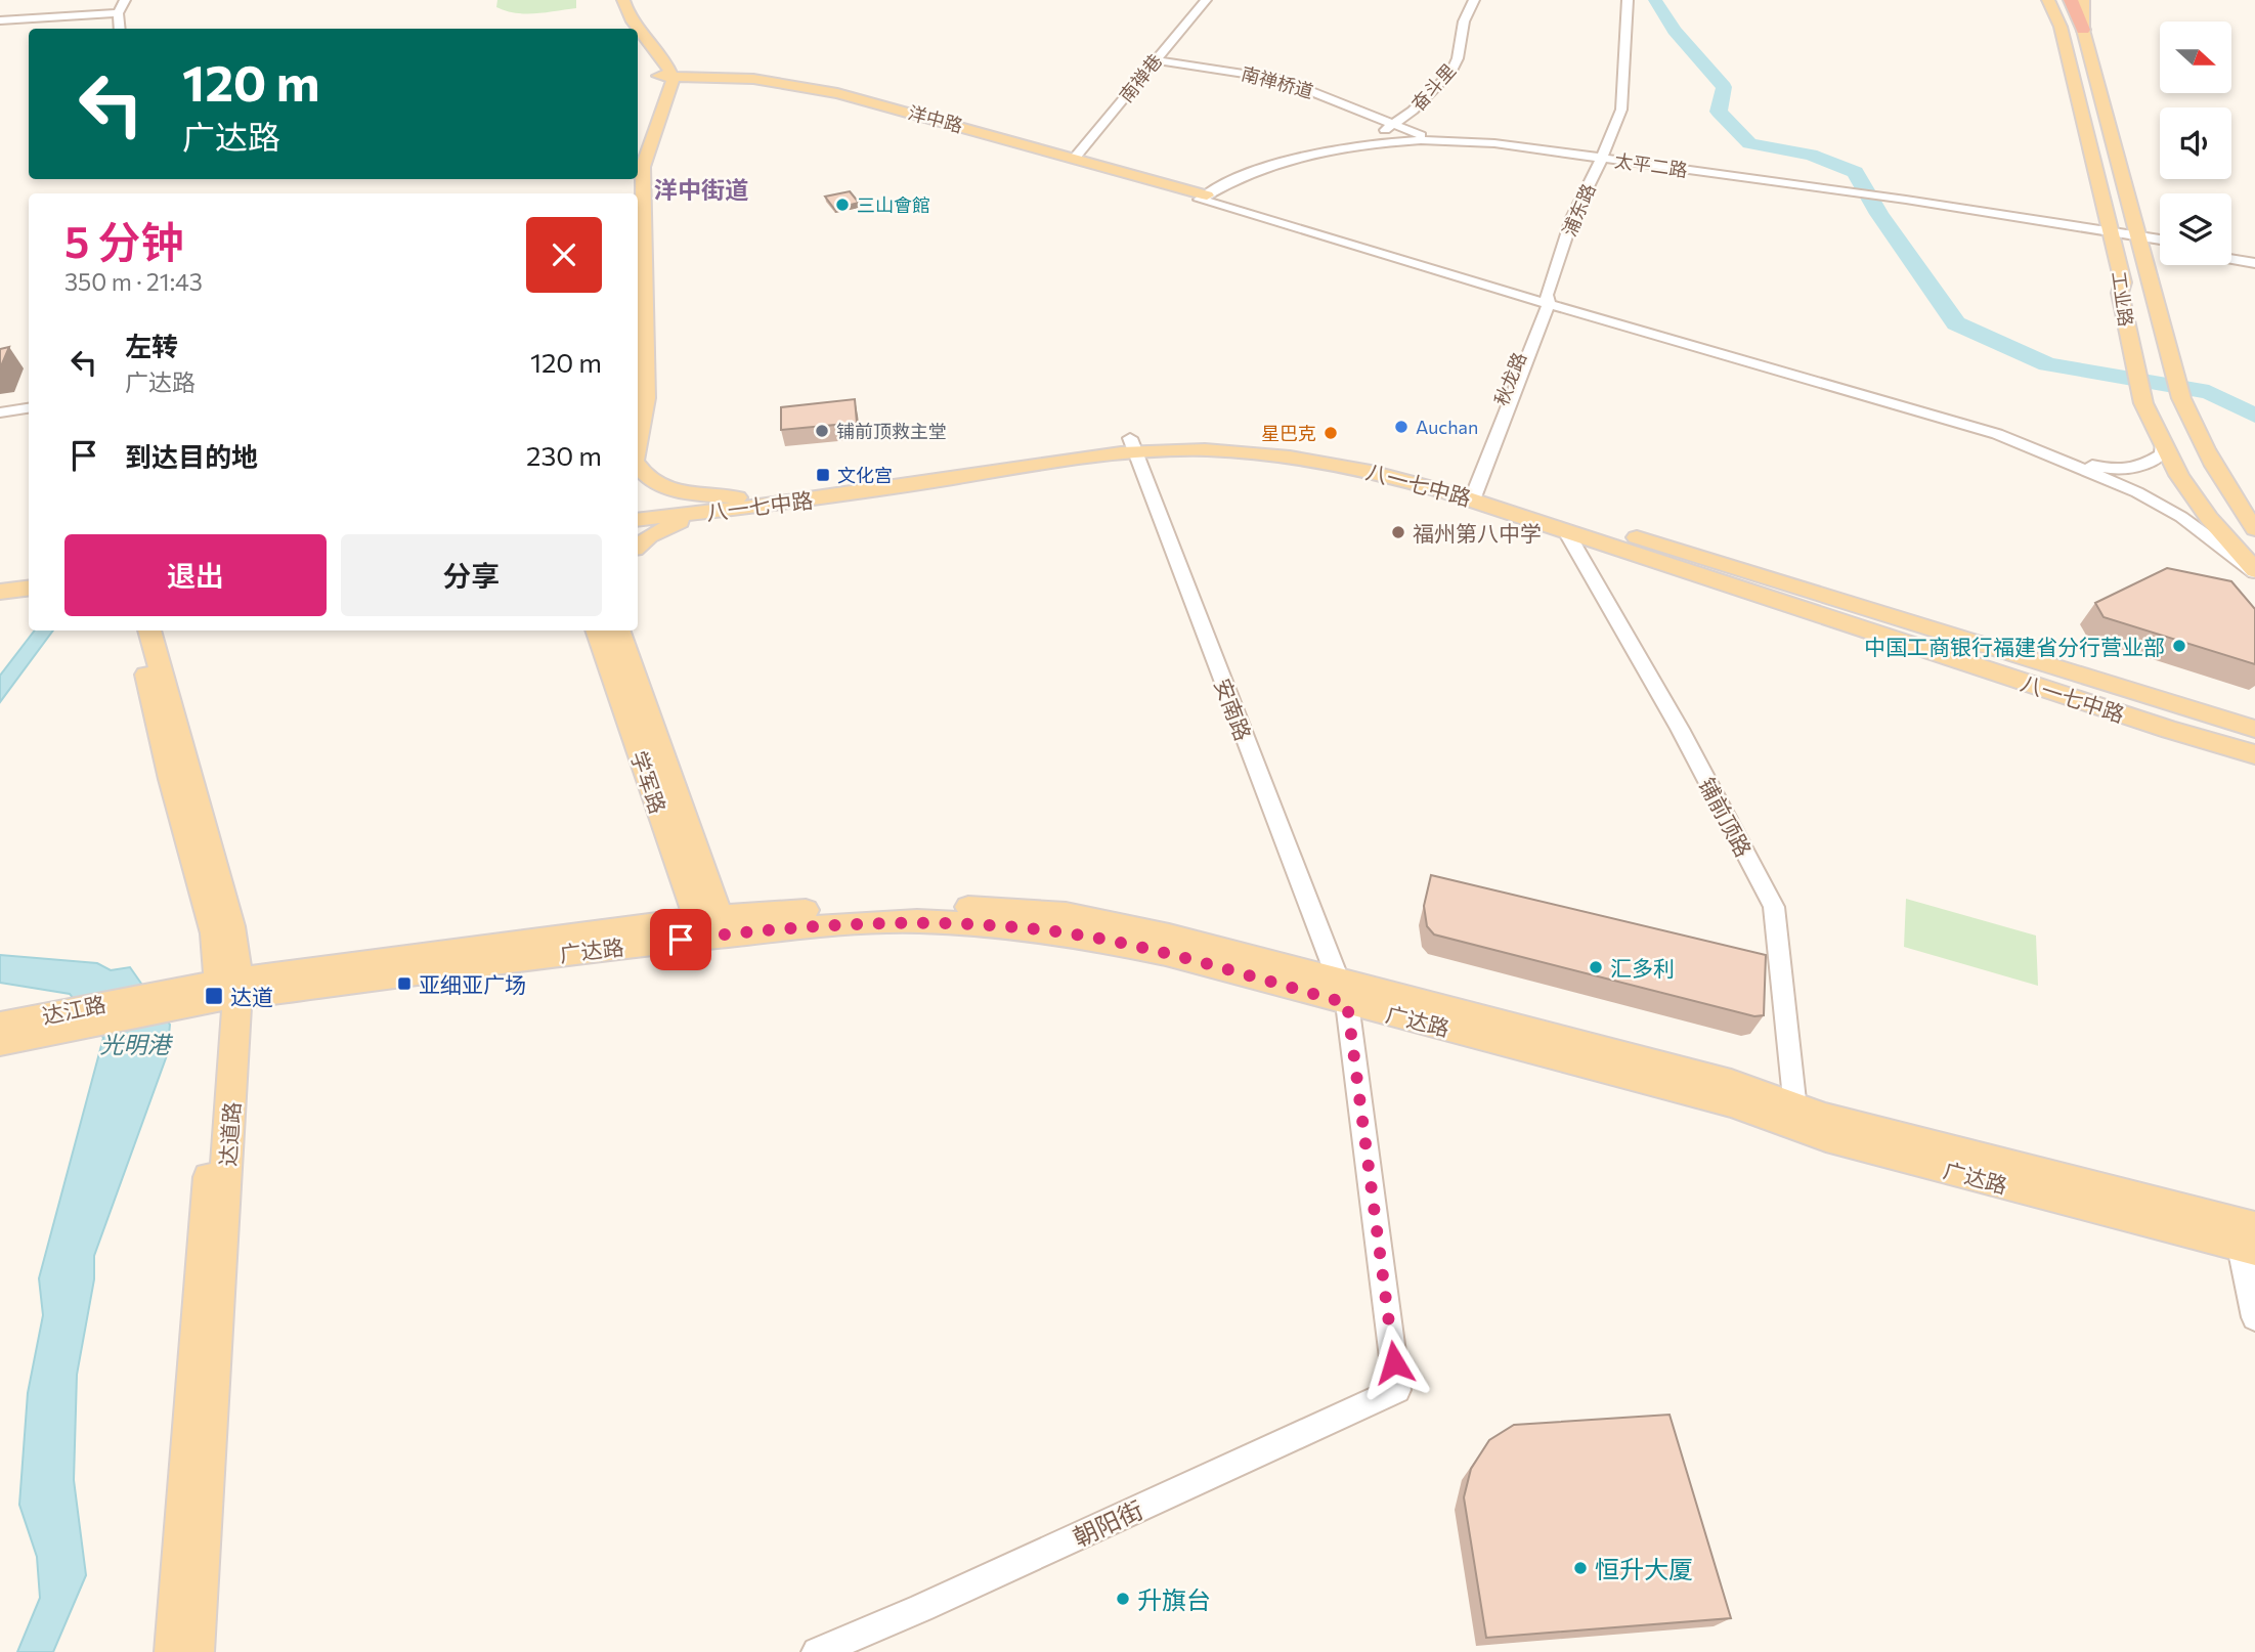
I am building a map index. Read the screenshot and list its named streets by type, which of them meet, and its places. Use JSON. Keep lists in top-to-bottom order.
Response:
{
  "streets": {
    "main road": [
      "洋中路",
      "工业路",
      "八一七中路",
      "学军路",
      "广达路",
      "达江路",
      "达道路"
    ],
    "street": [
      "南禅巷",
      "南禅桥道",
      "奋斗里",
      "太平二路",
      "浦东路",
      "秋龙路",
      "安南路",
      "铺前顶路",
      "朝阳街"
    ]
  },
  "crossings": [
    ["南禅巷", "南禅桥道"],
    ["南禅巷", "洋中路"],
    ["南禅桥道", "奋斗里"],
    ["南禅桥道", "太平二路"],
    ["洋中路", "太平二路"],
    ["太平二路", "浦东路"],
    ["太平二路", "工业路"],
    ["浦东路", "秋龙路"],
    ["秋龙路", "八一七中路"],
    ["八一七中路", "安南路"],
    ["八一七中路", "铺前顶路"],
    ["安南路", "广达路"],
    ["安南路", "朝阳街"],
    ["学军路", "广达路"],
    ["铺前顶路", "广达路"],
    ["广达路", "达江路"],
    ["广达路", "达道路"],
    ["达江路", "达道路"]
  ],
  "districts": ["洋中街道"],
  "water": ["光明港"],
  "places": {
    "other": [
      "三山會館",
      "Auchan",
      "铺前顶救主堂",
      "星巴克",
      "福州第八中学",
      "中国工商银行福建省分行营业部",
      "汇多利",
      "恒升大厦",
      "升旗台"
    ],
    "transit": ["文化宫", "亚细亚广场", "达道"]
  },
  "north": "right",
  "page": {
    "turn": ["120 m", "广达路"],
    "heading": ["5 分钟", "350 m · 21:43"],
    "list": [
      {
        "name": "左转",
        "note": "广达路",
        "value": "120 m"
      },
      {
        "name": "到达目的地",
        "value": "230 m"
      }
    ],
    "buttons": ["退出", "分享"]
  }
}
